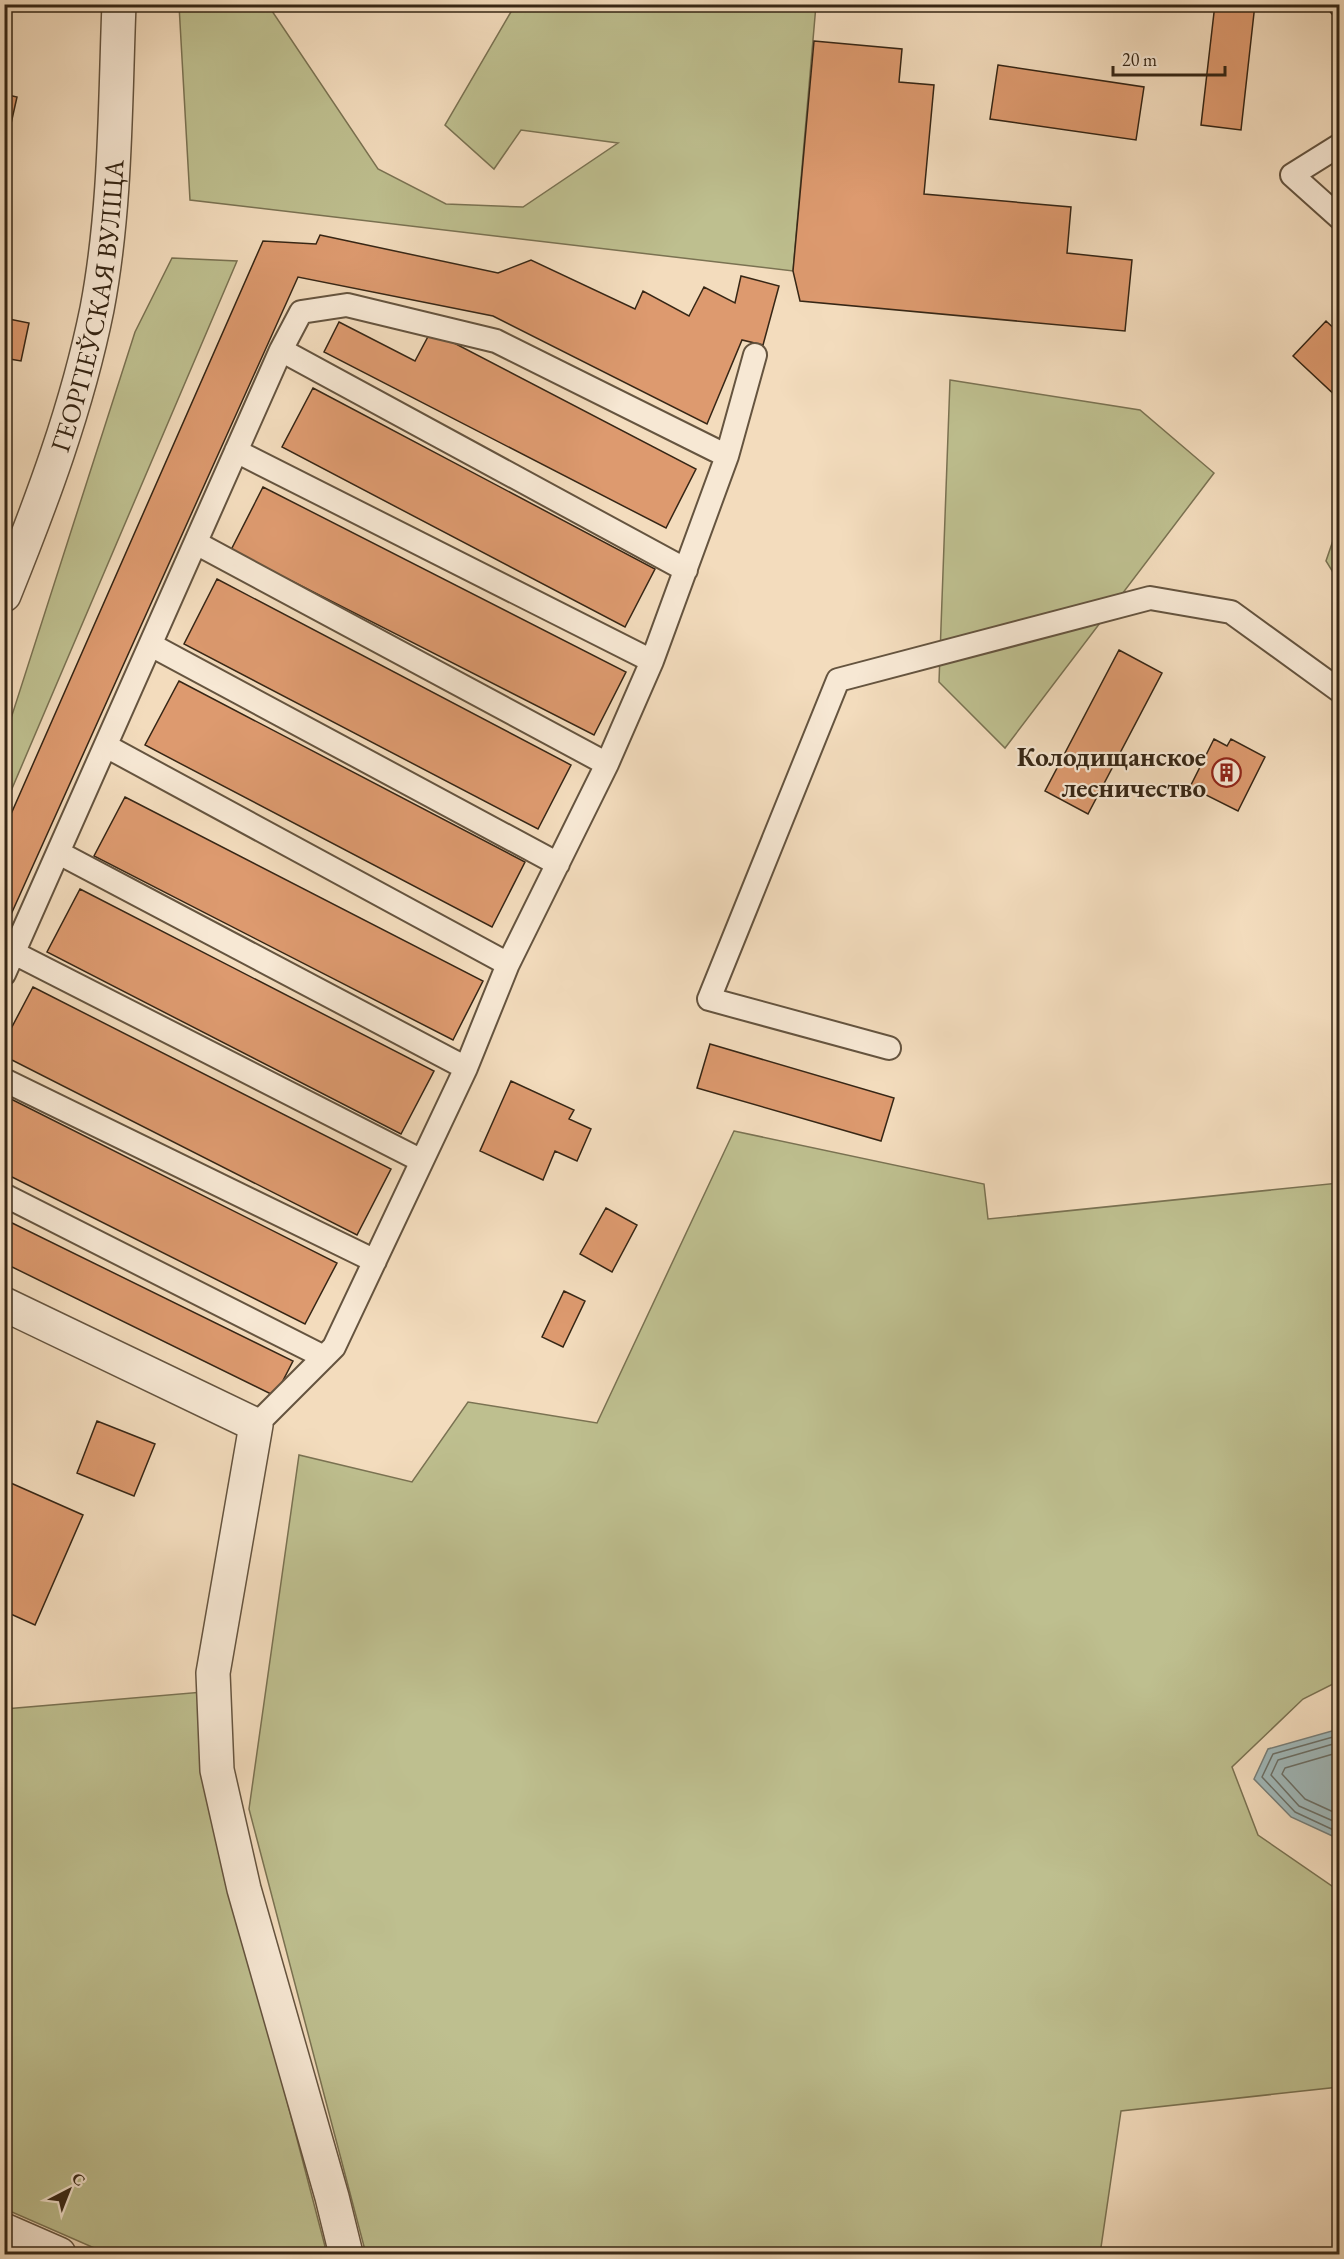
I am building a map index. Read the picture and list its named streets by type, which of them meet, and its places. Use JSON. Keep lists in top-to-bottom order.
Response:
{
  "streets": {
    "street": ["ГЕОРГІЕЎСКАЯ ВУЛІЦА"]
  },
  "places": {
    "building": ["Колодищанское лесничество"]
  },
  "scale_bar": "20 m",
  "north": "top right"
}
